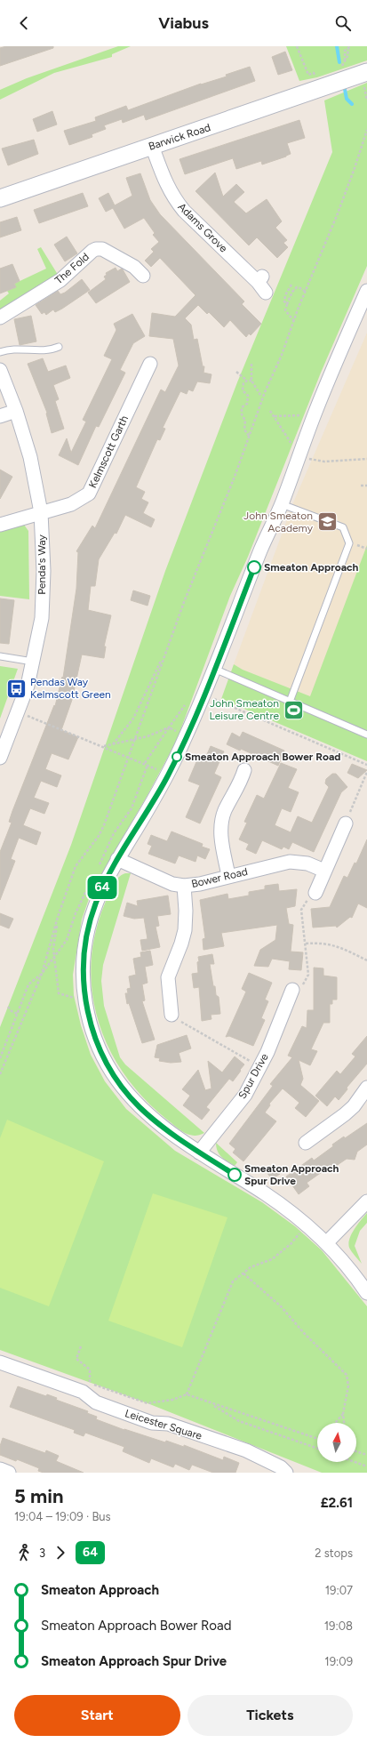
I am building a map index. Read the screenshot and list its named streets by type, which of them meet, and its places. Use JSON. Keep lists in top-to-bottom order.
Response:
{
  "streets": {
    "street": [
      "Barwick Road",
      "Adams Grove",
      "The Fold",
      "Kelmscott Garth",
      "Penda's Way",
      "Bower Road",
      "Spur Drive",
      "Leicester Square"
    ]
  },
  "crossings": [
    ["Barwick Road", "Adams Grove"],
    ["Kelmscott Garth", "Penda's Way"]
  ],
  "places": {
    "school or university": ["John Smeaton Academy"],
    "other": ["Smeaton Approach", "Smeaton Approach Bower Road", "Smeaton Approach Spur Drive"],
    "bus stop": ["Pendas Way Kelmscott Green"],
    "sports": ["John Smeaton Leisure Centre"]
  },
  "lines": ["bus line 64"],
  "north": "top",
  "page": {
    "header": "Viabus",
    "on_map": "64",
    "heading": ["5 min", "19:04 – 19:09 · Bus", "£2.61"],
    "legs": ["3", "64", "2 stops"],
    "list": [
      {
        "name": "Smeaton Approach",
        "value": "19:07"
      },
      {
        "name": "Smeaton Approach Bower Road",
        "value": "19:08"
      },
      {
        "name": "Smeaton Approach Spur Drive",
        "value": "19:09"
      }
    ],
    "buttons": ["Start", "Tickets"]
  }
}
